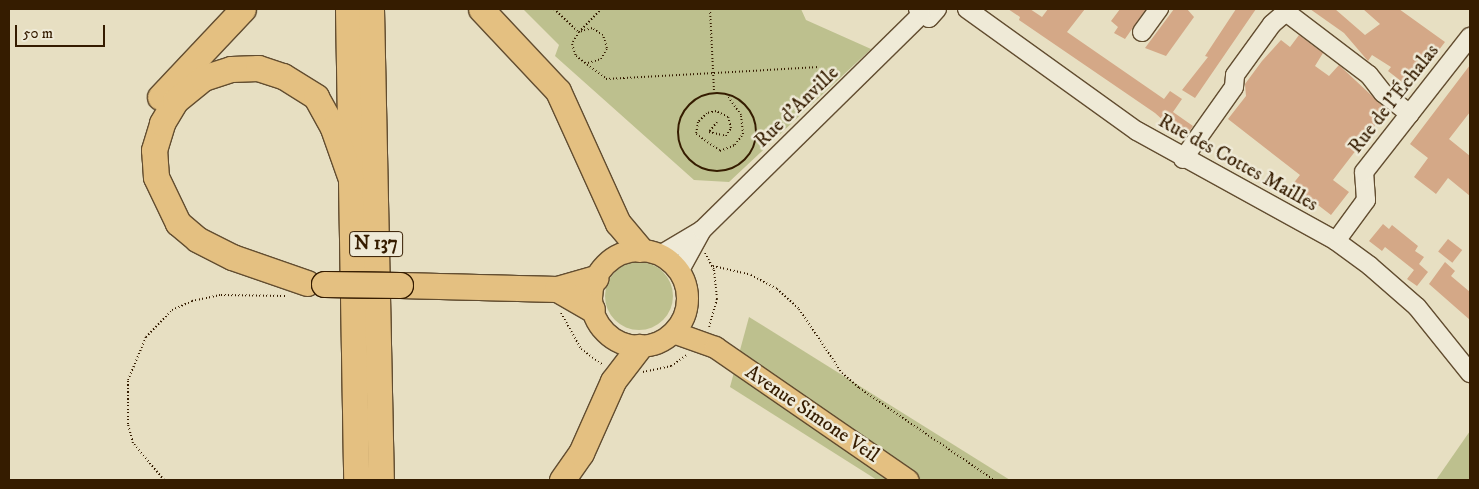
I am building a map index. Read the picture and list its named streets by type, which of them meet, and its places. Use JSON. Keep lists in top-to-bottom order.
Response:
{
  "streets": {
    "highway": ["N 137"],
    "main road": ["Avenue Simone Veil"],
    "street": ["Rue de l'Échalas", "Rue d'Anville", "Rue des Cottes Mailles"]
  },
  "crossings": [
    ["Rue de l'Échalas", "Rue des Cottes Mailles"],
    ["Rue d'Anville", "Avenue Simone Veil"]
  ],
  "scale_bar": "50 m"
}
